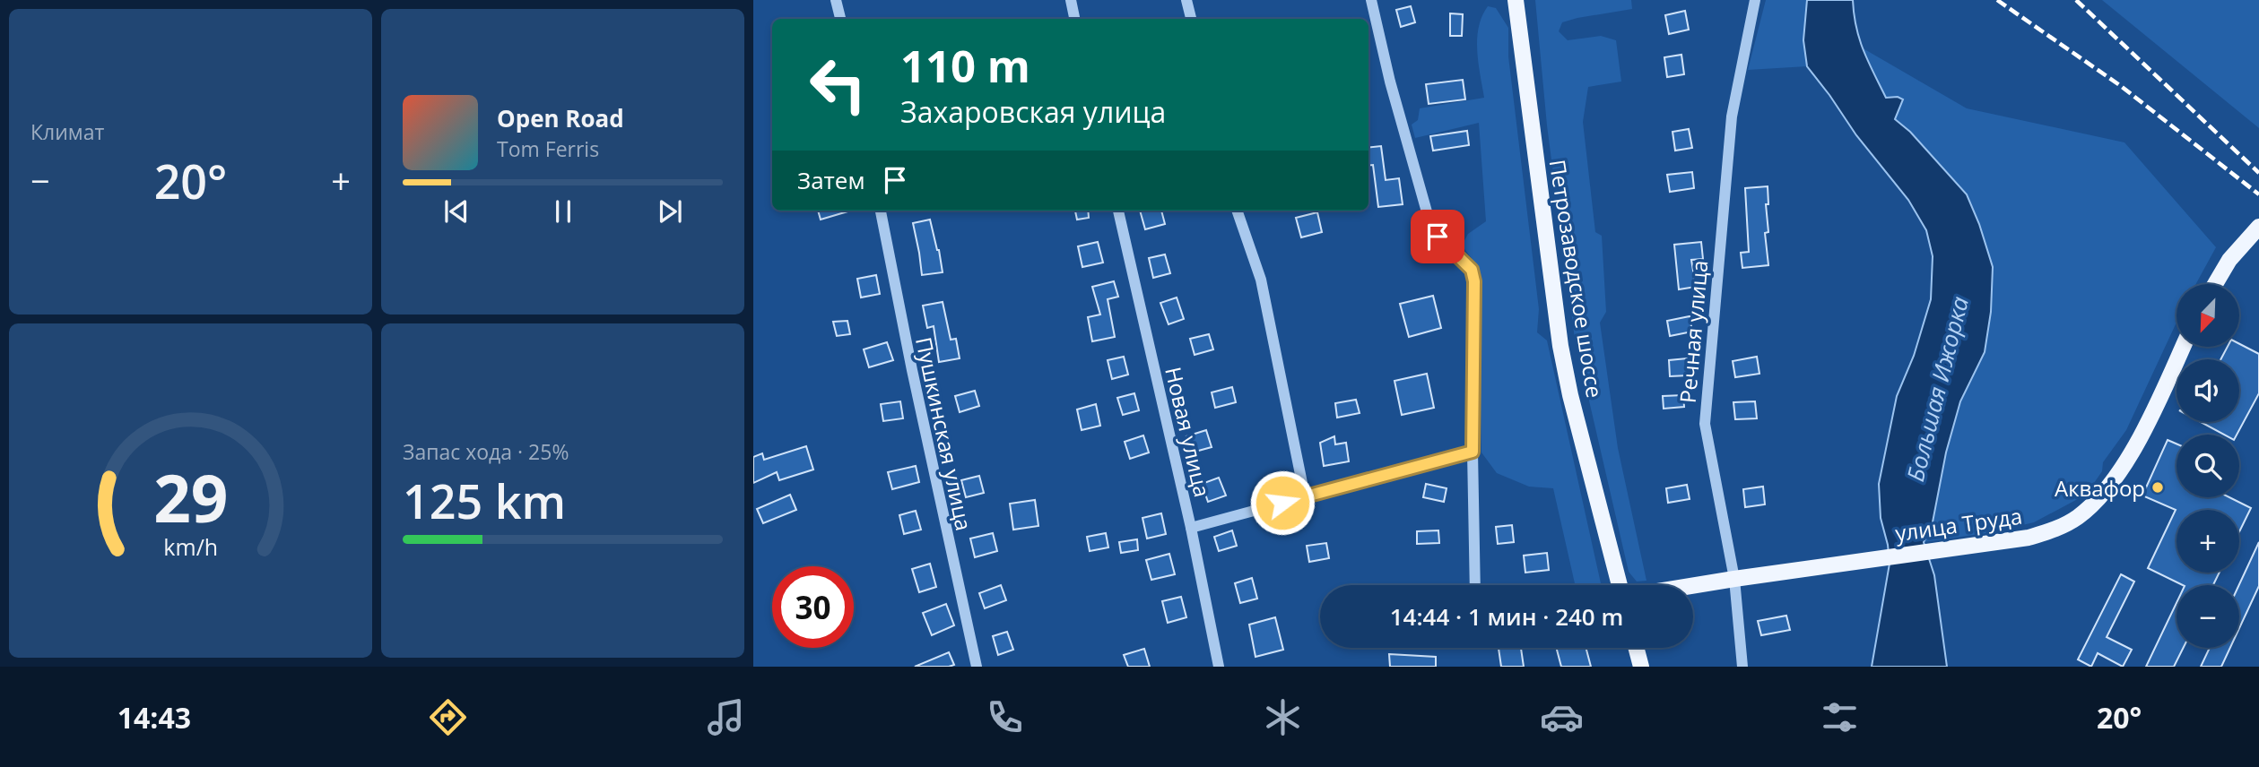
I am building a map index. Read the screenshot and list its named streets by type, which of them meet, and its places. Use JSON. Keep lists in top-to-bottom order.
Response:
{
  "streets": {
    "main road": ["Петрозаводское шоссе", "улица Труда"],
    "street": ["Речная улица", "Новая улица", "Пушкинская улица"]
  },
  "crossings": [
    ["Речная улица", "улица Труда"]
  ],
  "water": ["Большая Ижорка"],
  "places": ["Аквафор"],
  "north": "bottom left",
  "page": {
    "tile": [
      "Климат",
      ["Запас хода · 25%", "125 km"]
    ],
    "turn": ["110 m", "Захаровская улица"],
    "song": ["Open Road", "Tom Ferris"],
    "then": "Затем",
    "heat": ["−", "20°", "+"],
    "map_buttons": ["+", "−"],
    "limit": "30",
    "trip": "14:44 · 1 мин · 240 m",
    "tabs": ["14:43", "20°"],
    "gauge": ["29", "km/h"]
  }
}
